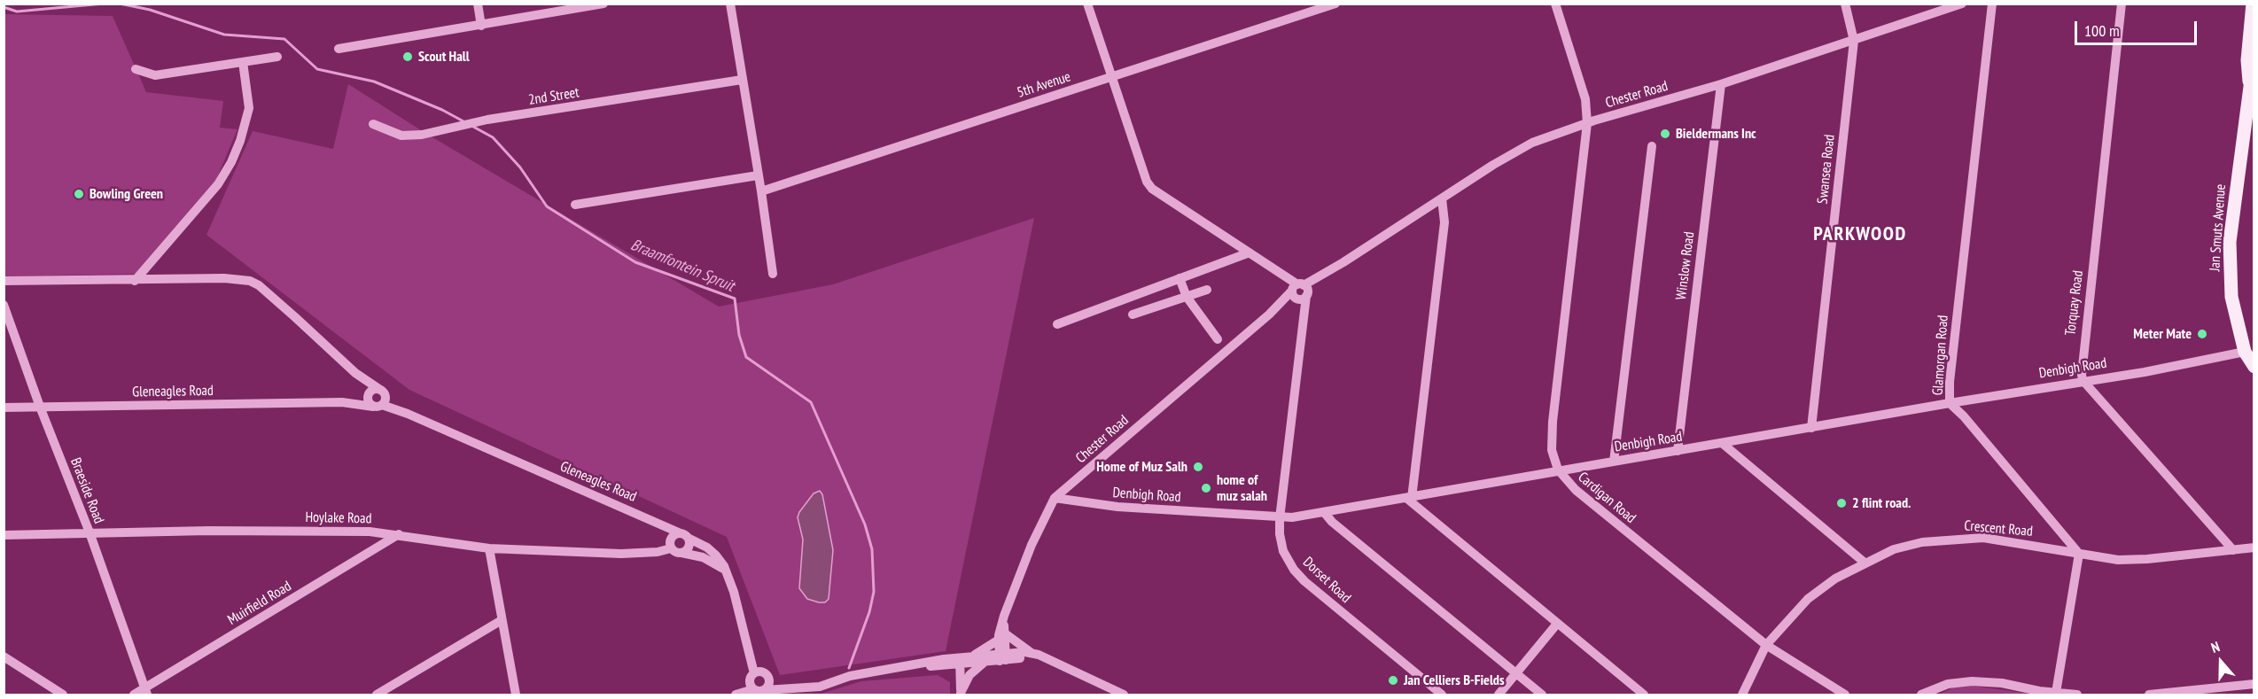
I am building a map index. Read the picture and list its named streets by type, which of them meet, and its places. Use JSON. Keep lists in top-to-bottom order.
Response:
{
  "streets": {
    "main road": ["Jan Smuts Avenue"],
    "street": [
      "5th Avenue",
      "Chester Road",
      "2nd Street",
      "Swansea Road",
      "Winslow Road",
      "Torquay Road",
      "Glamorgan Road",
      "Denbigh Road",
      "Gleneagles Road",
      "Braeside Road",
      "Cardigan Road",
      "Hoylake Road",
      "Crescent Road",
      "Dorset Road",
      "Muirfield Road"
    ]
  },
  "crossings": [
    ["5th Avenue", "Dorset Road"],
    ["Chester Road", "Swansea Road"],
    ["Chester Road", "Winslow Road"],
    ["Chester Road", "Denbigh Road"],
    ["Chester Road", "Cardigan Road"],
    ["Chester Road", "Dorset Road"],
    ["Swansea Road", "Denbigh Road"],
    ["Jan Smuts Avenue", "Denbigh Road"],
    ["Winslow Road", "Denbigh Road"],
    ["Torquay Road", "Denbigh Road"],
    ["Glamorgan Road", "Denbigh Road"],
    ["Glamorgan Road", "Crescent Road"],
    ["Denbigh Road", "Cardigan Road"],
    ["Denbigh Road", "Dorset Road"],
    ["Gleneagles Road", "Braeside Road"],
    ["Gleneagles Road", "Hoylake Road"],
    ["Braeside Road", "Hoylake Road"],
    ["Braeside Road", "Muirfield Road"],
    ["Cardigan Road", "Crescent Road"],
    ["Hoylake Road", "Muirfield Road"]
  ],
  "districts": ["PARKWOOD"],
  "water": ["Braamfontein Spruit"],
  "places": [
    "Scout Hall",
    "Bieldermans Inc",
    "Bowling Green",
    "Meter Mate",
    "Home of Muz Salh",
    "home of muz salah",
    "2 flint road.",
    "Jan Celliers B-Fields"
  ],
  "scale_bar": "100 m",
  "north": "top"
}
